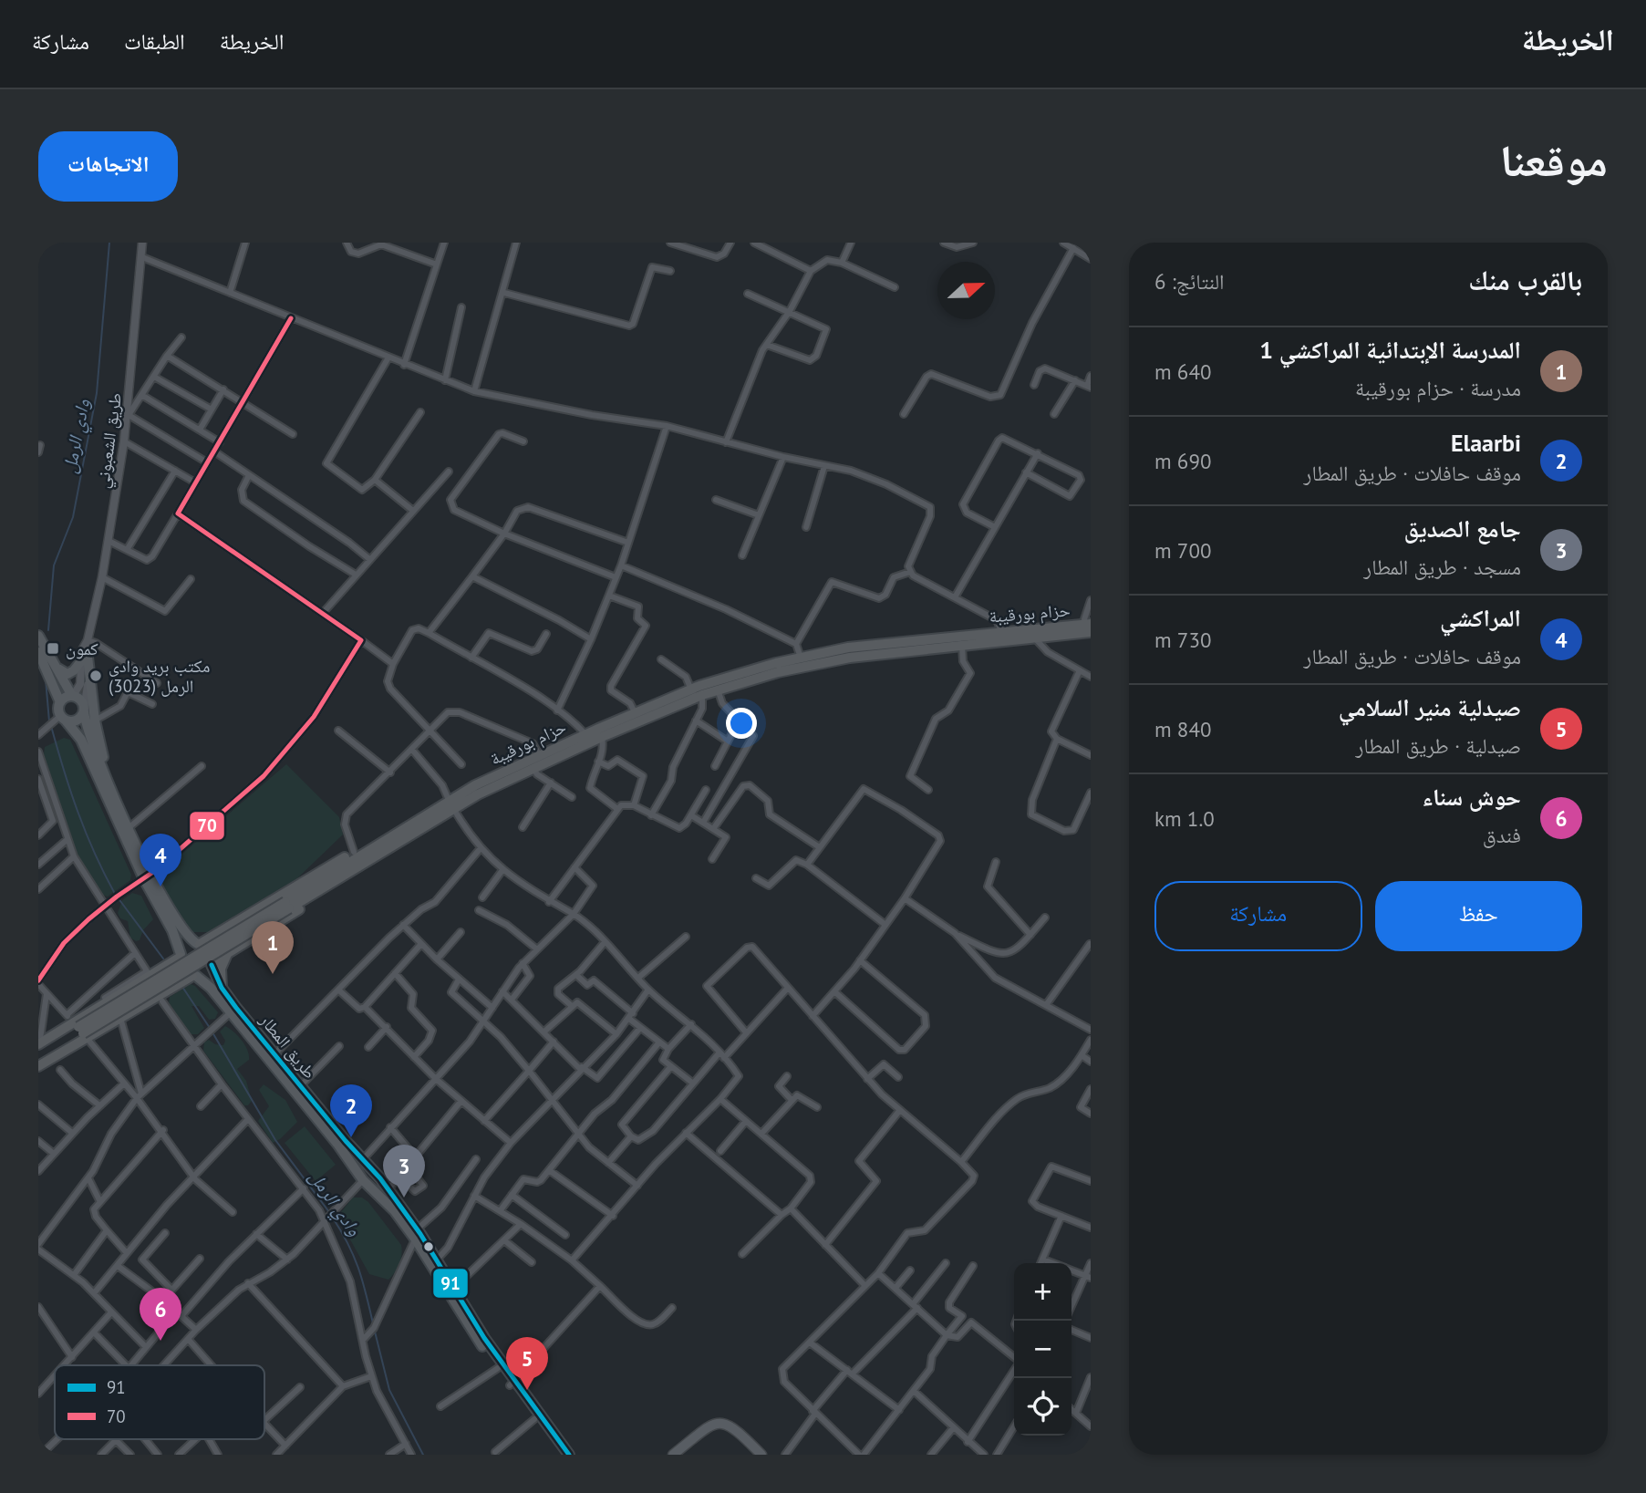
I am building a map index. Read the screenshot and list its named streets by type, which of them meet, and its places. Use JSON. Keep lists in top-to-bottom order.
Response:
{
  "streets": {
    "highway": ["حزام بورقيبة"],
    "main road": ["طريق المطار"],
    "street": ["طريق الشعبوني"]
  },
  "water": ["وادي الرمل"],
  "places": {
    "transit": ["كمون"],
    "other": ["مكتب بريد وادي الرمل (3023)"]
  },
  "lines": ["transit line 70", "transit line 91"],
  "legend": ["91", "70"],
  "north": "right",
  "page": {
    "header": "الخريطة",
    "nav": ["الخريطة", "الطبقات", "مشاركة"],
    "title": "موقعنا",
    "buttons": [
      "الاتجاهات",
      ["حفظ", "مشاركة"]
    ],
    "heading": ["بالقرب منك", "النتائج: 6"],
    "list": [
      {
        "mark": "1",
        "name": "المدرسة الإبتدائية المراكشي 1",
        "note": "مدرسة · حزام بورقيبة",
        "value": "640 m"
      },
      {
        "mark": "2",
        "name": "Elaarbi",
        "note": "موقف حافلات · طريق المطار",
        "value": "690 m"
      },
      {
        "mark": "3",
        "name": "جامع الصديق",
        "note": "مسجد · طريق المطار",
        "value": "700 m"
      },
      {
        "mark": "4",
        "name": "المراكشي",
        "note": "موقف حافلات · طريق المطار",
        "value": "730 m"
      },
      {
        "mark": "5",
        "name": "صيدلية منير السلامي",
        "note": "صيدلية · طريق المطار",
        "value": "840 m"
      },
      {
        "mark": "6",
        "name": "حوش سناء",
        "note": "فندق",
        "value": "1.0 km"
      }
    ],
    "pins": [
      "4",
      "1",
      "2",
      "3",
      "6",
      "5"
    ],
    "map_buttons": ["+", "−"]
  }
}
